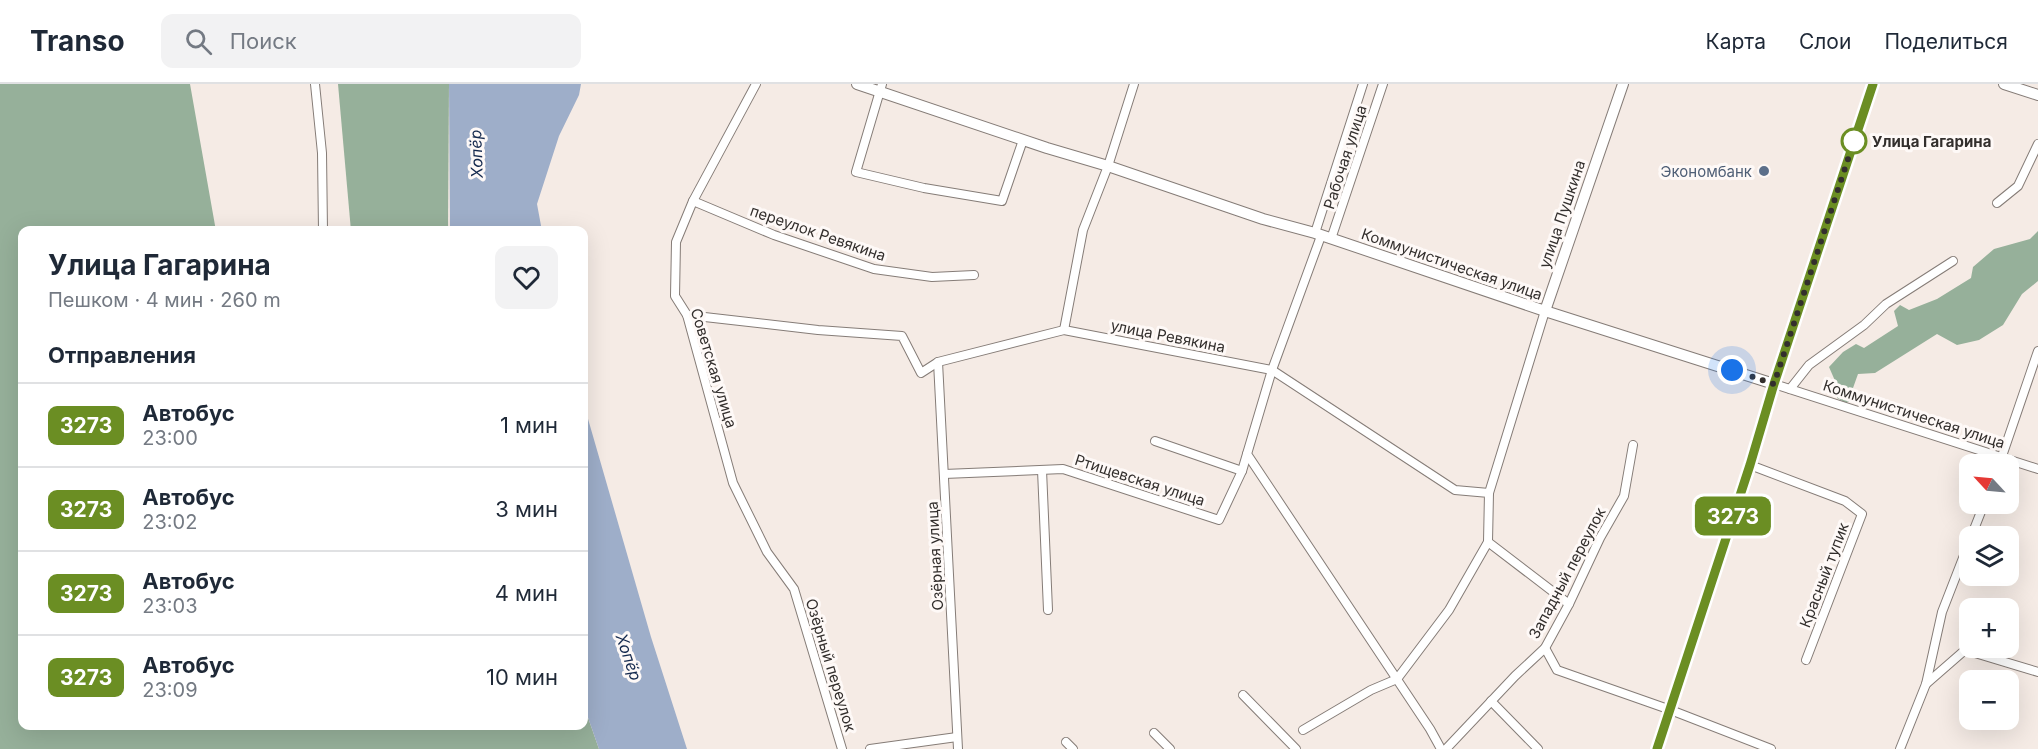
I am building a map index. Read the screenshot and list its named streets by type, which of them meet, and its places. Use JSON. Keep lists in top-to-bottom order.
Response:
{
  "streets": {
    "street": [
      "Рабочая улица",
      "улица Пушкина",
      "переулок Ревякина",
      "Коммунистическая улица",
      "улица Ревякина",
      "Советская улица",
      "Ртищевская улица",
      "Озёрная улица",
      "Западный переулок",
      "Красный тупик",
      "Озёрный переулок"
    ]
  },
  "crossings": [
    ["Рабочая улица", "Коммунистическая улица"],
    ["Рабочая улица", "Ртищевская улица"],
    ["улица Пушкина", "Коммунистическая улица"],
    ["улица Пушкина", "улица Ревякина"],
    ["переулок Ревякина", "Советская улица"],
    ["Коммунистическая улица", "Ртищевская улица"],
    ["улица Ревякина", "Советская улица"],
    ["улица Ревякина", "Ртищевская улица"],
    ["улица Ревякина", "Озёрная улица"],
    ["Советская улица", "Озёрный переулок"],
    ["Ртищевская улица", "Озёрная улица"]
  ],
  "water": ["Хопёр"],
  "places": ["Улица Гагарина", "Экономбанк"],
  "lines": ["bus line 3273"],
  "north": "top left",
  "page": {
    "header": "Transo",
    "search": "Поиск",
    "nav": ["Карта", "Слои", "Поделиться"],
    "on_map": "3273",
    "heading": [
      ["Улица Гагарина", "Пешком · 4 мин · 260 m"],
      "Отправления"
    ],
    "list": [
      {
        "mark": "3273",
        "name": "Автобус",
        "note": "23:00",
        "value": "1 мин"
      },
      {
        "mark": "3273",
        "name": "Автобус",
        "note": "23:02",
        "value": "3 мин"
      },
      {
        "mark": "3273",
        "name": "Автобус",
        "note": "23:03",
        "value": "4 мин"
      },
      {
        "mark": "3273",
        "name": "Автобус",
        "note": "23:09",
        "value": "10 мин"
      }
    ],
    "map_buttons": ["+", "−"]
  }
}
